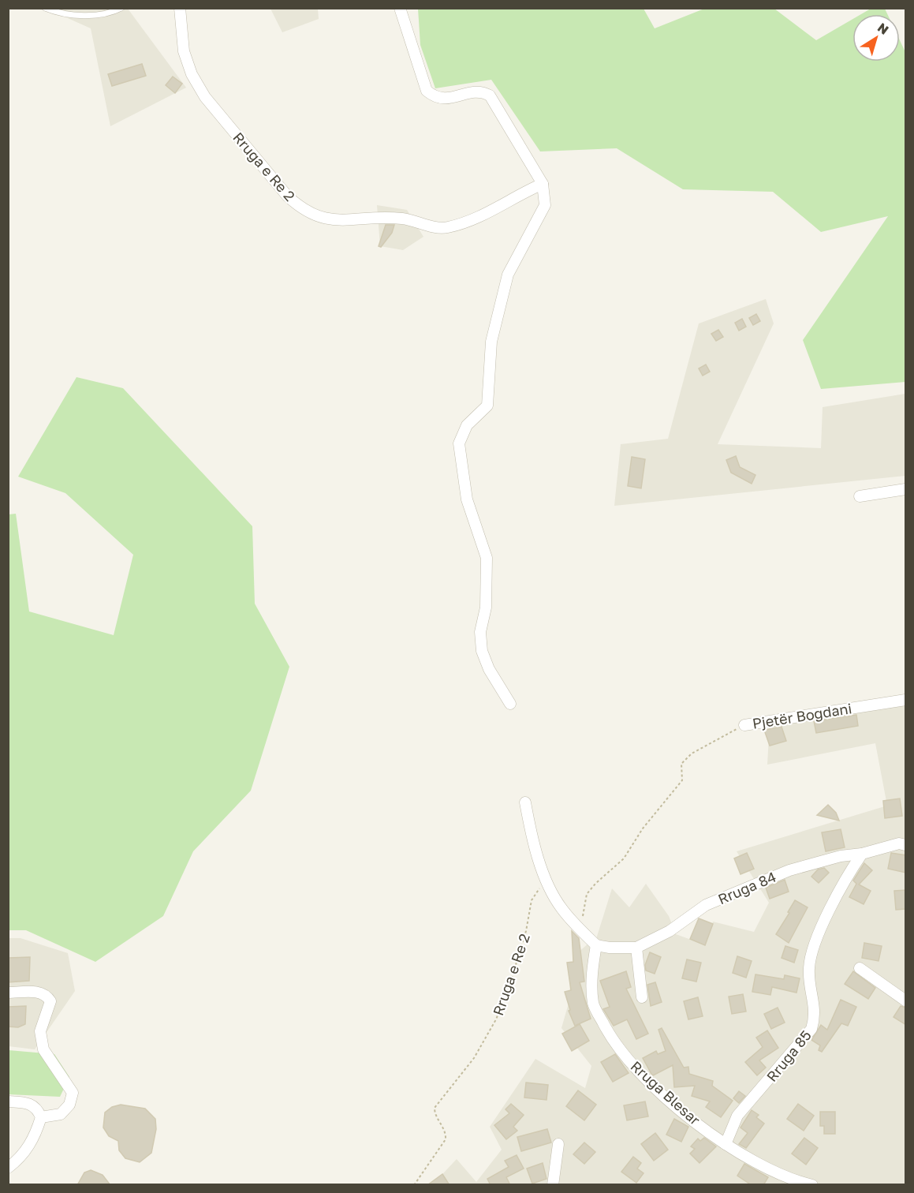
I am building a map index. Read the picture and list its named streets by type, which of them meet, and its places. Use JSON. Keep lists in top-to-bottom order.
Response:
{
  "streets": {
    "street": [
      "Rruga e Re 2",
      "Pjetër Bogdani",
      "Rruga 84",
      "Rruga 85",
      "Rruga Blesar"
    ]
  },
  "crossings": [
    ["Rruga 84", "Rruga 85"],
    ["Rruga 84", "Rruga Blesar"],
    ["Rruga 85", "Rruga Blesar"]
  ],
  "north": "top right"
}
